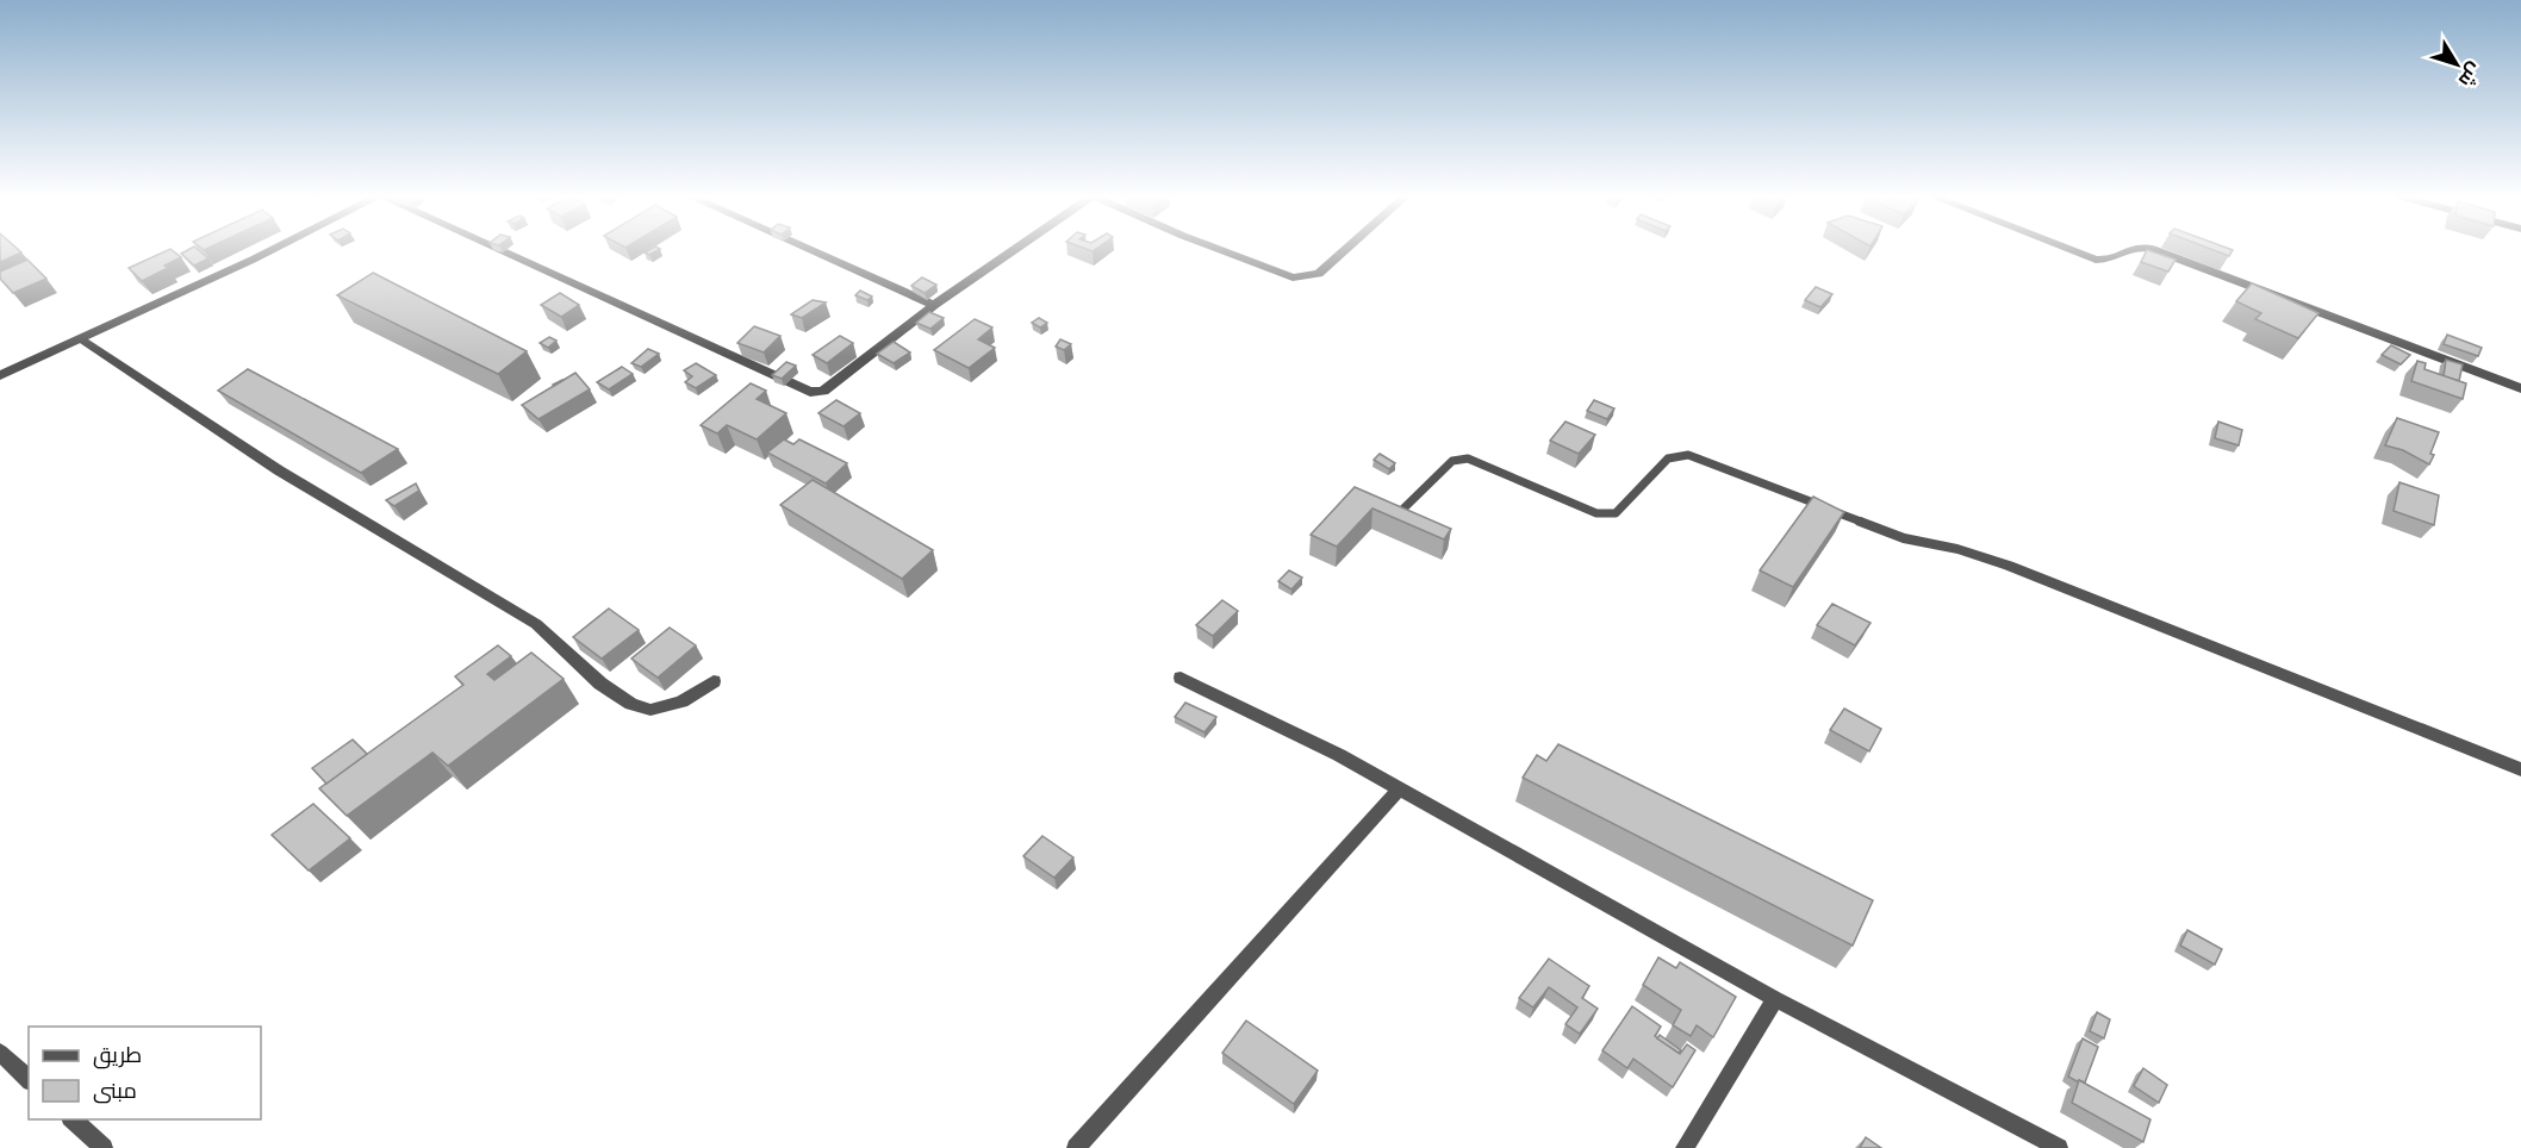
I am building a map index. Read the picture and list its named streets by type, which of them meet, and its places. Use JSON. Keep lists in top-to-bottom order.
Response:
{
  "legend": ["طريق", "مبنى"],
  "north": "bottom right"
}
